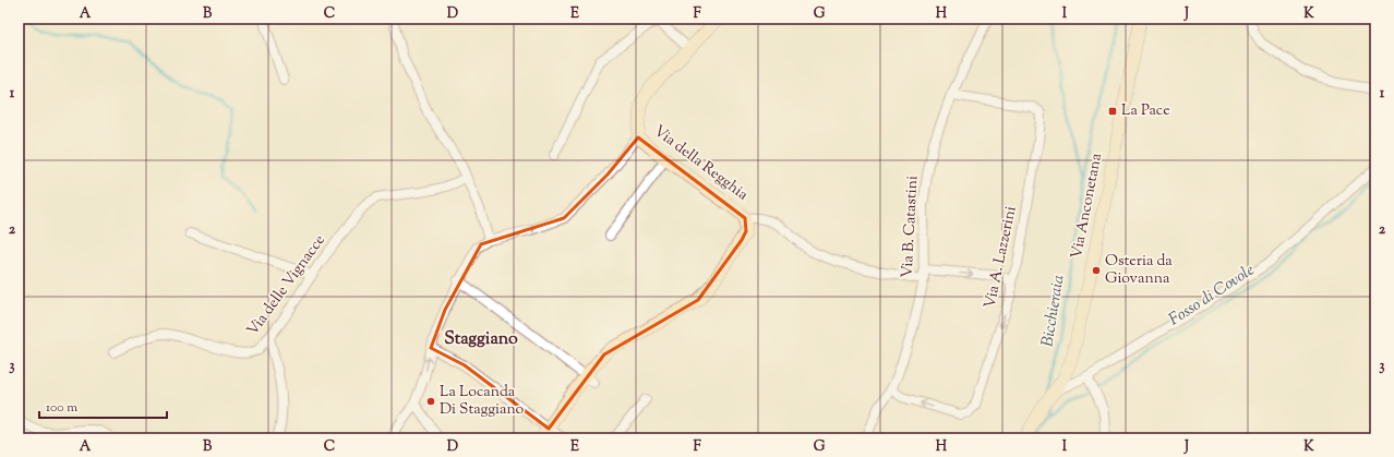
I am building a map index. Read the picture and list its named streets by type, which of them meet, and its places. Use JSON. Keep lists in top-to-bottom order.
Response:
{
  "streets": {
    "street": [
      "Via della Regghia",
      "Via Anconetana",
      "Via B. Catastini",
      "Via A. Lazzerini",
      "Via delle Vignacce"
    ]
  },
  "crossings": [
    ["Via B. Catastini", "Via A. Lazzerini"]
  ],
  "districts": ["Staggiano"],
  "water": ["Fosso di Covole", "Bicchieraia"],
  "places": {
    "transit": ["La Pace"],
    "other": ["Osteria da Giovanna", "La Locanda Di Staggiano"]
  },
  "scale_bar": "100 m",
  "grid": {
    "columns": [
      "A",
      "B",
      "C",
      "D",
      "E",
      "F",
      "G",
      "H",
      "I",
      "J",
      "K"
    ],
    "rows": ["1", "2", "3"]
  }
}
